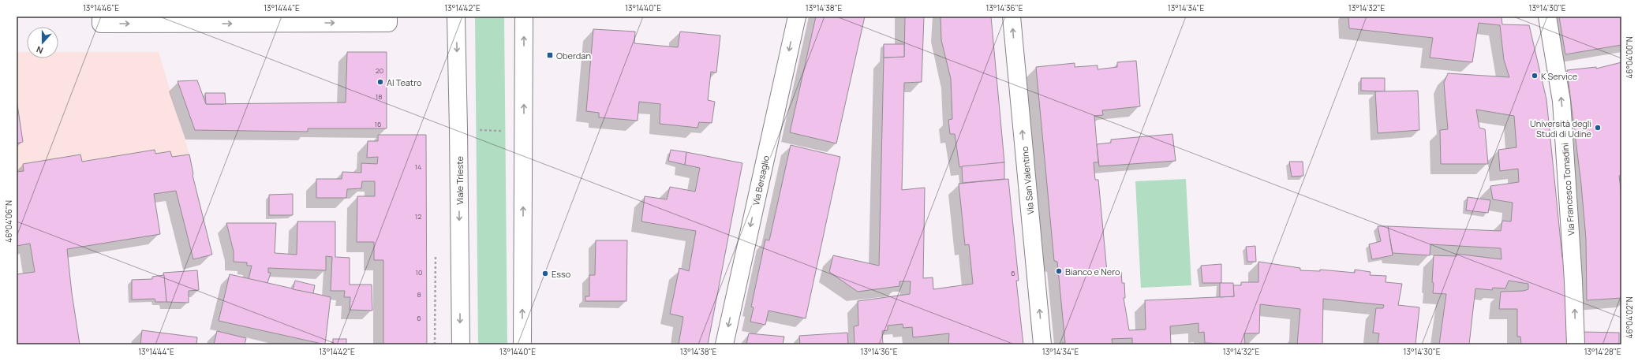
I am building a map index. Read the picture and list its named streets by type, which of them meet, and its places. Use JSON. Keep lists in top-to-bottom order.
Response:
{
  "streets": {
    "street": [
      "Viale Trieste",
      "Via Bersaglio",
      "Via San Valentino",
      "Via Francesco Tomadini"
    ]
  },
  "one_way": ["Via Bersaglio", "Via San Valentino", "Via Francesco Tomadini"],
  "places": {
    "transit": ["Oberdan"],
    "other": [
      "K Service",
      "Al Teatro",
      "Università degli Studi di Udine",
      "Bianco e Nero",
      "Esso"
    ]
  },
  "house_numbers": [
    "20",
    "18",
    "16",
    "14",
    "12",
    "10",
    "6",
    "8",
    "6"
  ],
  "north": "bottom",
  "coordinates": [
    "13°14'46\"E",
    "13°14'44\"E",
    "13°14'42\"E",
    "13°14'40\"E",
    "13°14'38\"E",
    "13°14'36\"E",
    "13°14'34\"E",
    "13°14'32\"E",
    "13°14'30\"E",
    "46°04'00\"N",
    "46°04'06\"N",
    "46°04'02\"N",
    "13°14'28\"E"
  ]
}
